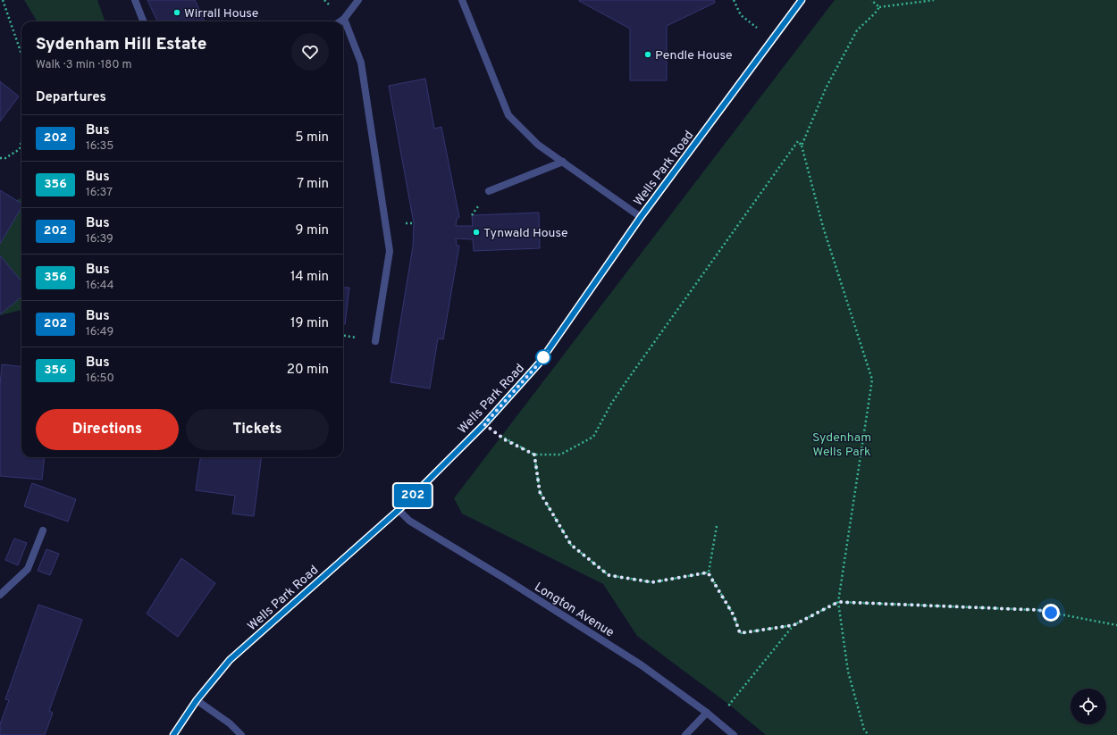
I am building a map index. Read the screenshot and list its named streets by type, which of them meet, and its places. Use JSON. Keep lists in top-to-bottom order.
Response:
{
  "streets": {
    "street": ["Wells Park Road", "Longton Avenue"]
  },
  "crossings": [
    ["Wells Park Road", "Longton Avenue"]
  ],
  "parks": ["Sydenham Wells Park"],
  "places": ["Wirrall House", "Pendle House", "Tynwald House"],
  "lines": ["bus line 202"],
  "page": {
    "on_map": "202",
    "heading": [
      ["Sydenham Hill Estate", "Walk · 3 min · 180 m"],
      "Departures"
    ],
    "list": [
      {
        "mark": "202",
        "name": "Bus",
        "note": "16:35",
        "value": "5 min"
      },
      {
        "mark": "356",
        "name": "Bus",
        "note": "16:37",
        "value": "7 min"
      },
      {
        "mark": "202",
        "name": "Bus",
        "note": "16:39",
        "value": "9 min"
      },
      {
        "mark": "356",
        "name": "Bus",
        "note": "16:44",
        "value": "14 min"
      },
      {
        "mark": "202",
        "name": "Bus",
        "note": "16:49",
        "value": "19 min"
      },
      {
        "mark": "356",
        "name": "Bus",
        "note": "16:50",
        "value": "20 min"
      }
    ],
    "buttons": ["Directions", "Tickets"]
  }
}
